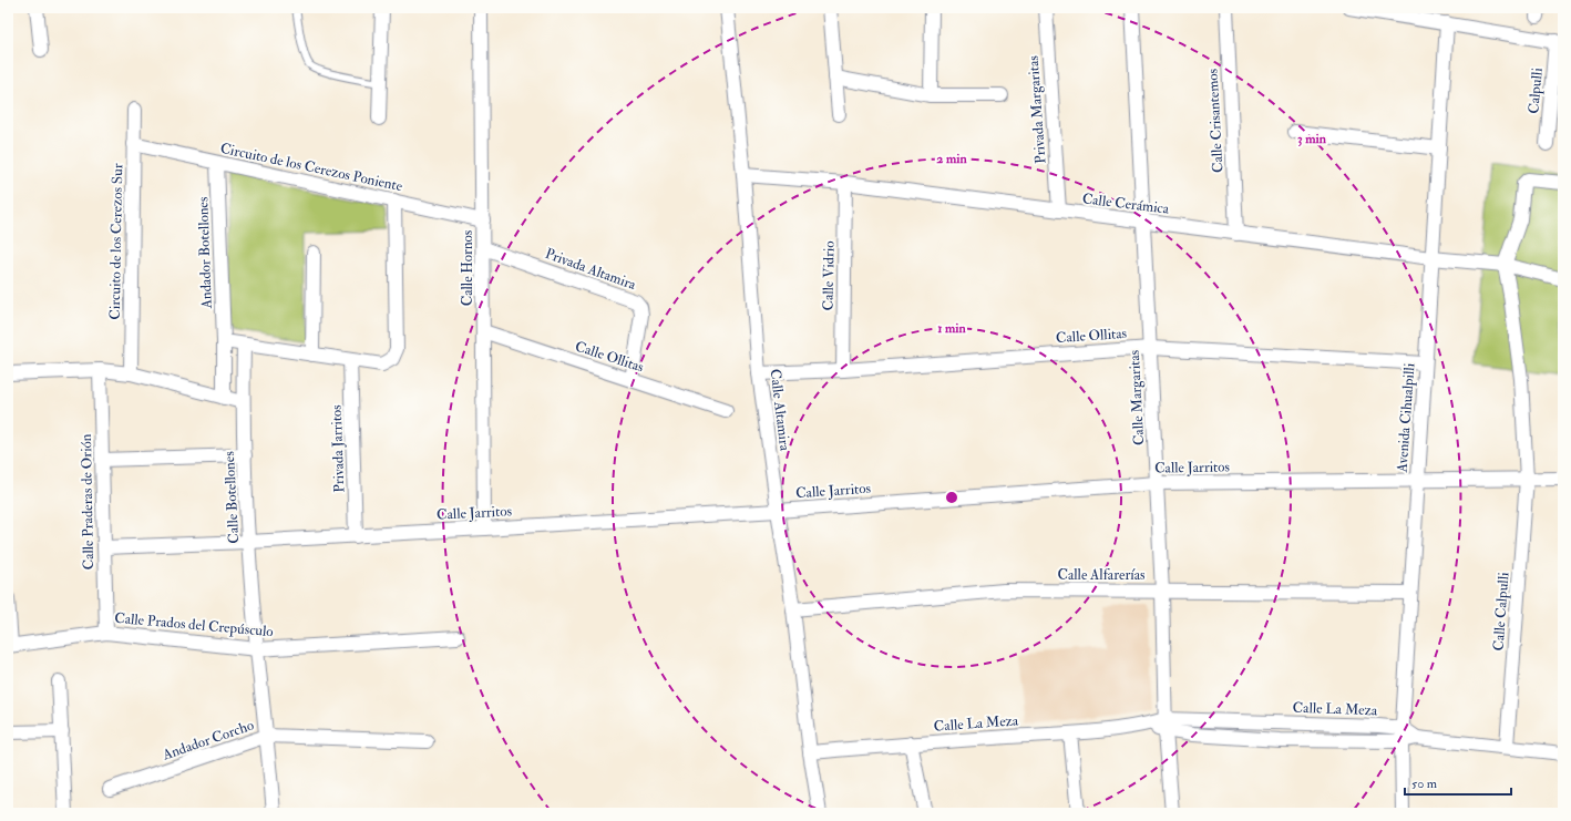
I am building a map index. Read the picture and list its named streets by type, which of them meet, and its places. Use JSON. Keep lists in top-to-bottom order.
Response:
{
  "streets": {
    "street": [
      "Calpulli",
      "Privada Margaritas",
      "Calle Crisantemos",
      "Circuito de los Cerezos Poniente",
      "Calle Cerámica",
      "Circuito de los Cerezos Sur",
      "Andador Botellones",
      "Calle Hornos",
      "Privada Altamira",
      "Calle Vidrio",
      "Calle Ollitas",
      "Calle Margaritas",
      "Calle Altamira",
      "Avenida Cihualpilli",
      "Privada Jarritos",
      "Calle Jarritos",
      "Calle Botellones",
      "Calle Praderas de Orión",
      "Calle Alfarerías",
      "Calle Calpulli",
      "Calle Prados del Crepúsculo",
      "Calle La Meza",
      "Andador Corcho"
    ]
  },
  "crossings": [
    ["Privada Margaritas", "Calle Cerámica"],
    ["Calle Crisantemos", "Calle Cerámica"],
    ["Circuito de los Cerezos Poniente", "Circuito de los Cerezos Sur"],
    ["Circuito de los Cerezos Poniente", "Andador Botellones"],
    ["Circuito de los Cerezos Poniente", "Calle Hornos"],
    ["Calle Cerámica", "Calle Vidrio"],
    ["Calle Cerámica", "Calle Margaritas"],
    ["Calle Cerámica", "Calle Altamira"],
    ["Calle Cerámica", "Avenida Cihualpilli"],
    ["Calle Cerámica", "Calle Calpulli"],
    ["Calle Hornos", "Privada Altamira"],
    ["Calle Hornos", "Calle Ollitas"],
    ["Calle Hornos", "Calle Jarritos"],
    ["Privada Altamira", "Calle Ollitas"],
    ["Calle Vidrio", "Calle Ollitas"],
    ["Calle Ollitas", "Calle Margaritas"],
    ["Calle Ollitas", "Calle Altamira"],
    ["Calle Ollitas", "Avenida Cihualpilli"],
    ["Calle Margaritas", "Calle Jarritos"],
    ["Calle Margaritas", "Calle Alfarerías"],
    ["Calle Margaritas", "Calle La Meza"],
    ["Calle Altamira", "Calle Jarritos"],
    ["Calle Altamira", "Calle Alfarerías"],
    ["Calle Altamira", "Calle La Meza"],
    ["Avenida Cihualpilli", "Calle Jarritos"],
    ["Avenida Cihualpilli", "Calle Alfarerías"],
    ["Avenida Cihualpilli", "Calle La Meza"],
    ["Privada Jarritos", "Calle Jarritos"],
    ["Calle Jarritos", "Calle Botellones"],
    ["Calle Jarritos", "Calle Praderas de Orión"],
    ["Calle Jarritos", "Calle Calpulli"],
    ["Calle Botellones", "Calle Prados del Crepúsculo"],
    ["Calle Botellones", "Andador Corcho"],
    ["Calle Praderas de Orión", "Calle Prados del Crepúsculo"],
    ["Calle Calpulli", "Calle La Meza"]
  ],
  "scale_bar": "50 m",
  "rings": ["3 min", "2 min", "1 min"]
}
